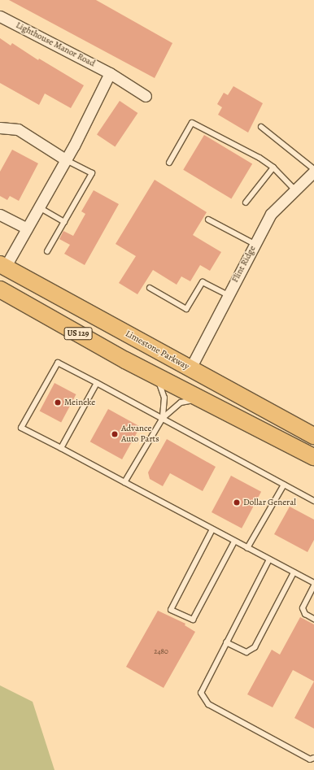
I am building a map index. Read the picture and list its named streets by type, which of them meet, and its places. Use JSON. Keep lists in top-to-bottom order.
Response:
{
  "streets": {
    "main road": ["US 129", "Limestone Parkway"],
    "street": ["Lighthouse Manor Road", "Flint Ridge"]
  },
  "crossings": [
    ["Flint Ridge", "Limestone Parkway"]
  ],
  "places": ["Meineke", "Advance Auto Parts", "Dollar General"],
  "house_numbers": ["2480"]
}
